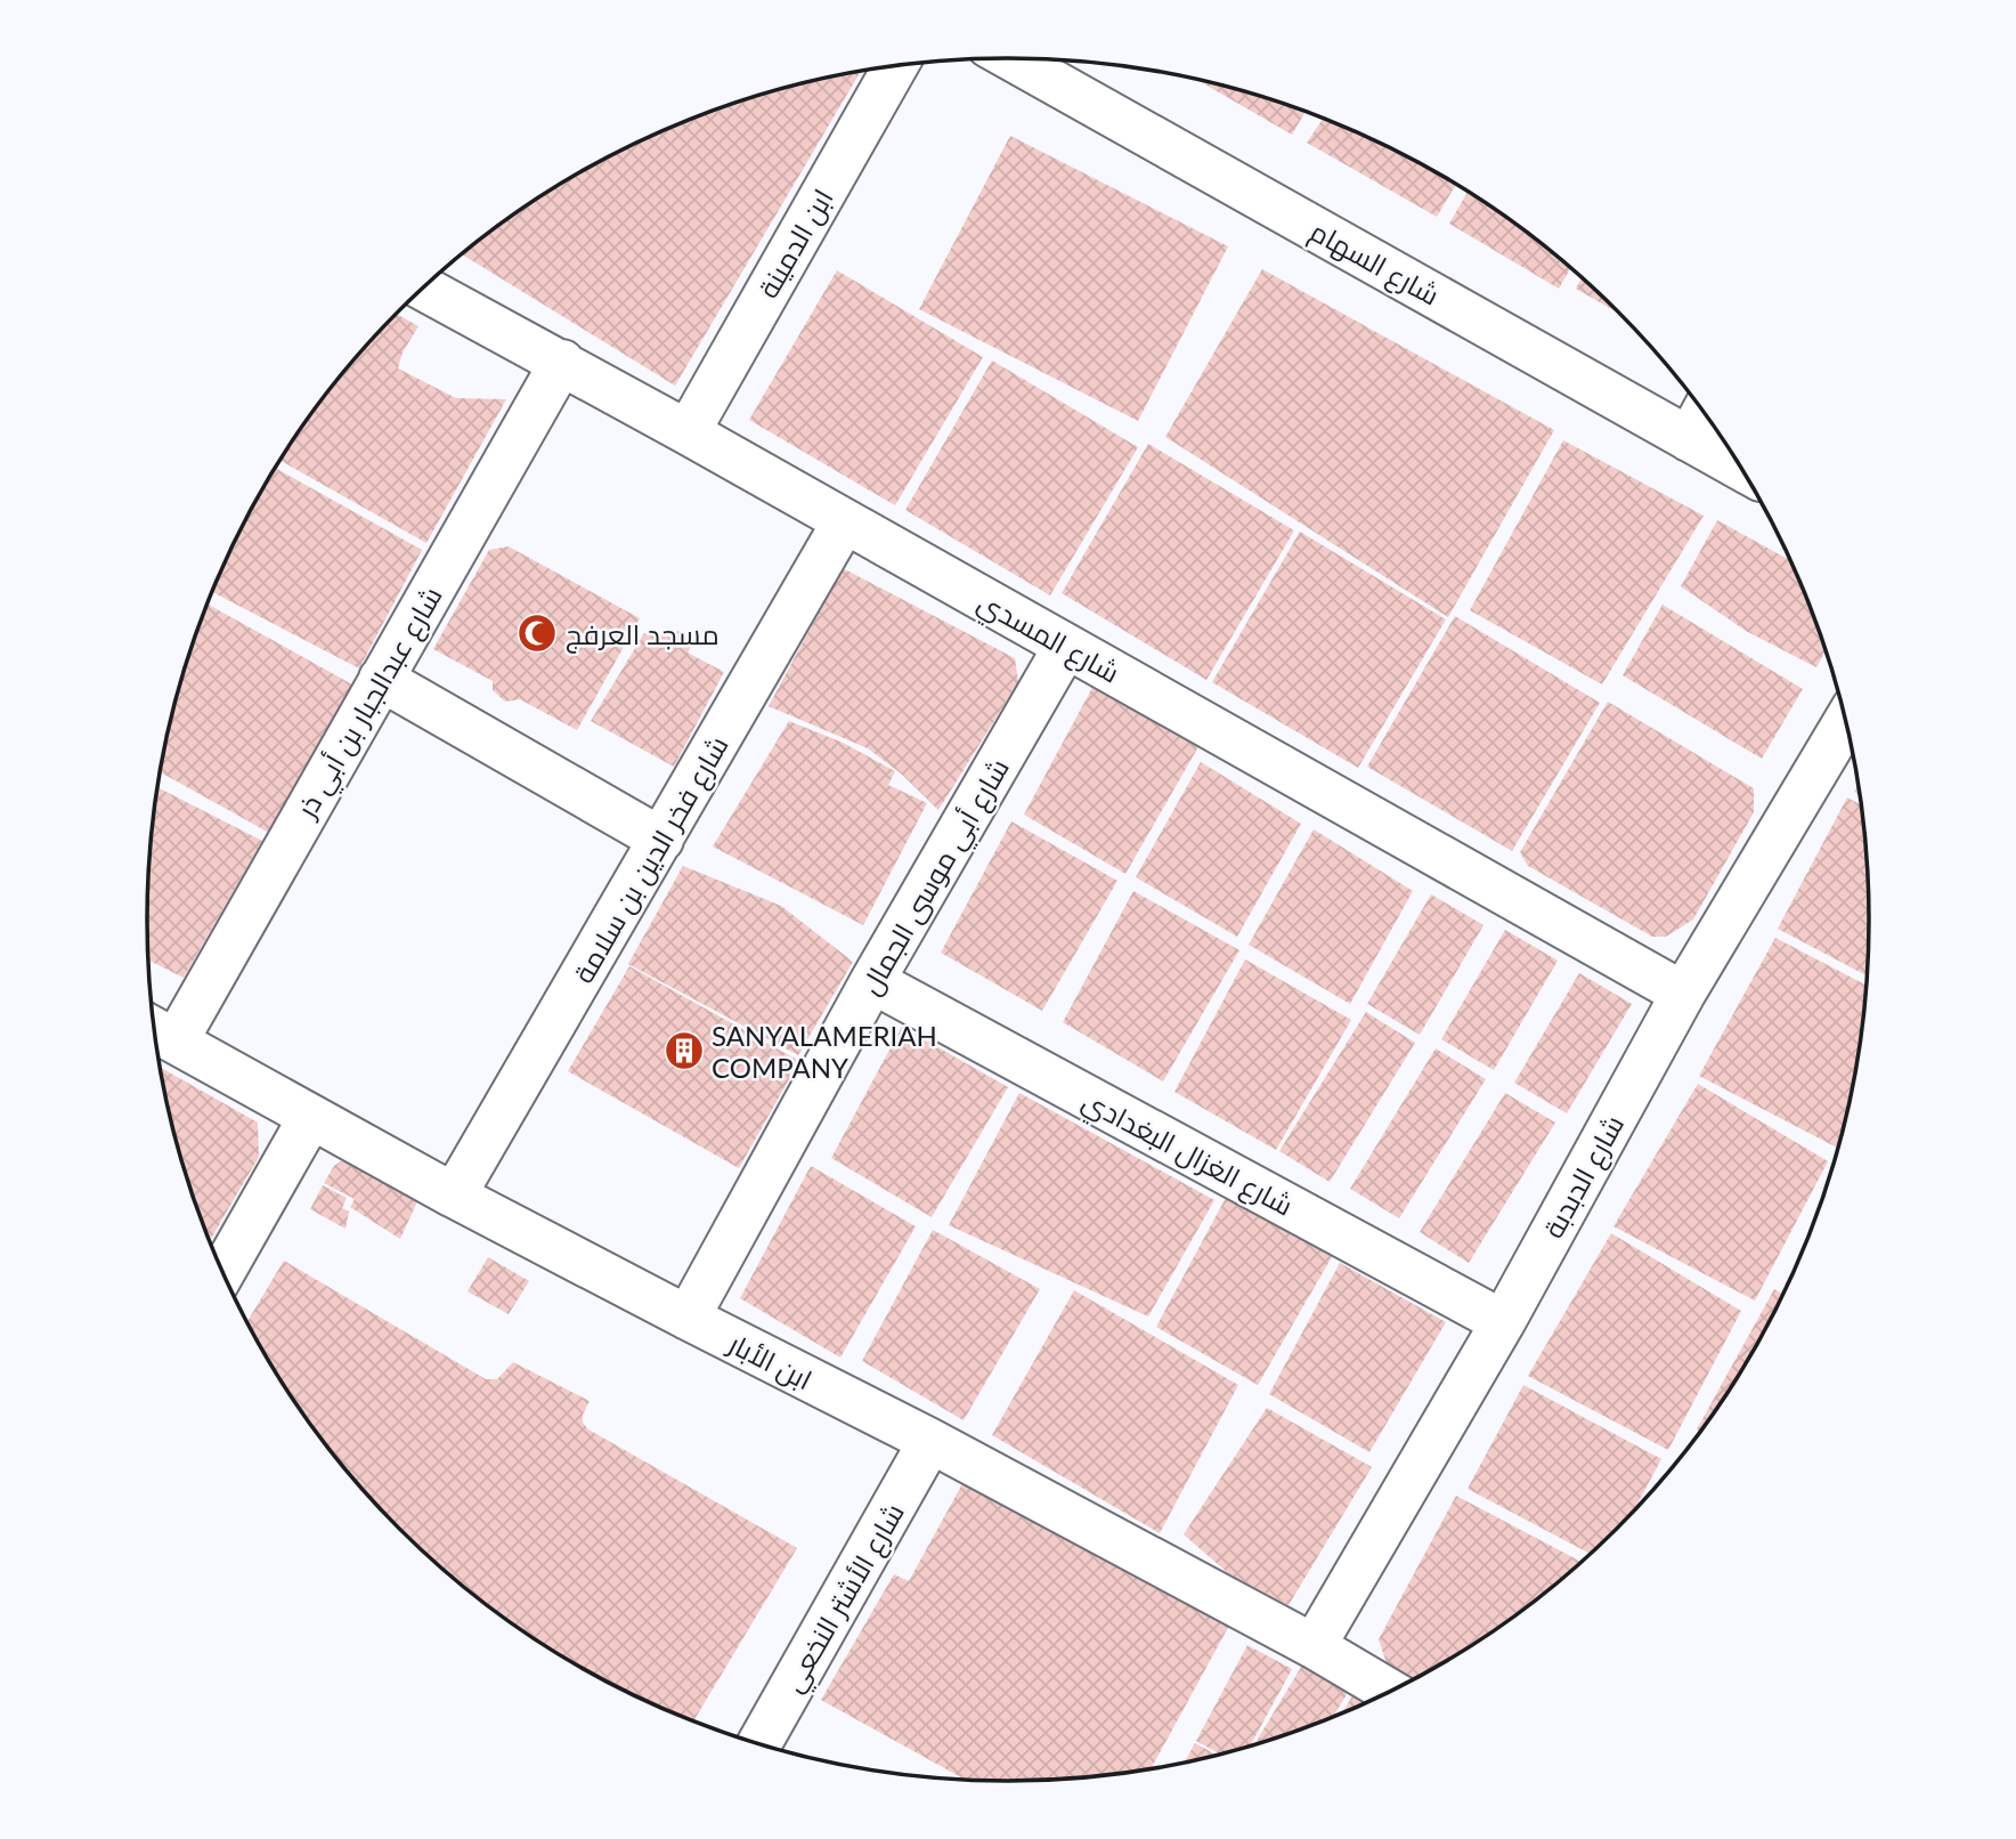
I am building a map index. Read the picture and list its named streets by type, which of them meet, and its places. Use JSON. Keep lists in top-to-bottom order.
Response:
{
  "streets": {
    "street": [
      "ابن الدمينة",
      "شارع السهام",
      "شارع المسدي",
      "شارع عبدالجبار بن أبي ذر",
      "شارع فخر الدين بن سلامة",
      "شارع أبي موسى الجمال",
      "شارع الغزال البغدادي",
      "شارع الدبدبة",
      "ابن الأبار",
      "شارع الأشتر النخعي"
    ]
  },
  "crossings": [
    ["ابن الدمينة", "شارع المسدي"],
    ["شارع المسدي", "شارع عبدالجبار بن أبي ذر"],
    ["شارع المسدي", "شارع فخر الدين بن سلامة"],
    ["شارع المسدي", "شارع أبي موسى الجمال"],
    ["شارع المسدي", "شارع الدبدبة"],
    ["شارع عبدالجبار بن أبي ذر", "ابن الأبار"],
    ["شارع فخر الدين بن سلامة", "ابن الأبار"],
    ["شارع أبي موسى الجمال", "شارع الغزال البغدادي"],
    ["شارع أبي موسى الجمال", "ابن الأبار"],
    ["شارع الغزال البغدادي", "شارع الدبدبة"],
    ["شارع الدبدبة", "ابن الأبار"],
    ["ابن الأبار", "شارع الأشتر النخعي"]
  ],
  "places": {
    "mosque": ["مسجد العرفج"],
    "building": ["SANYALAMERIAH COMPANY"]
  }
}
